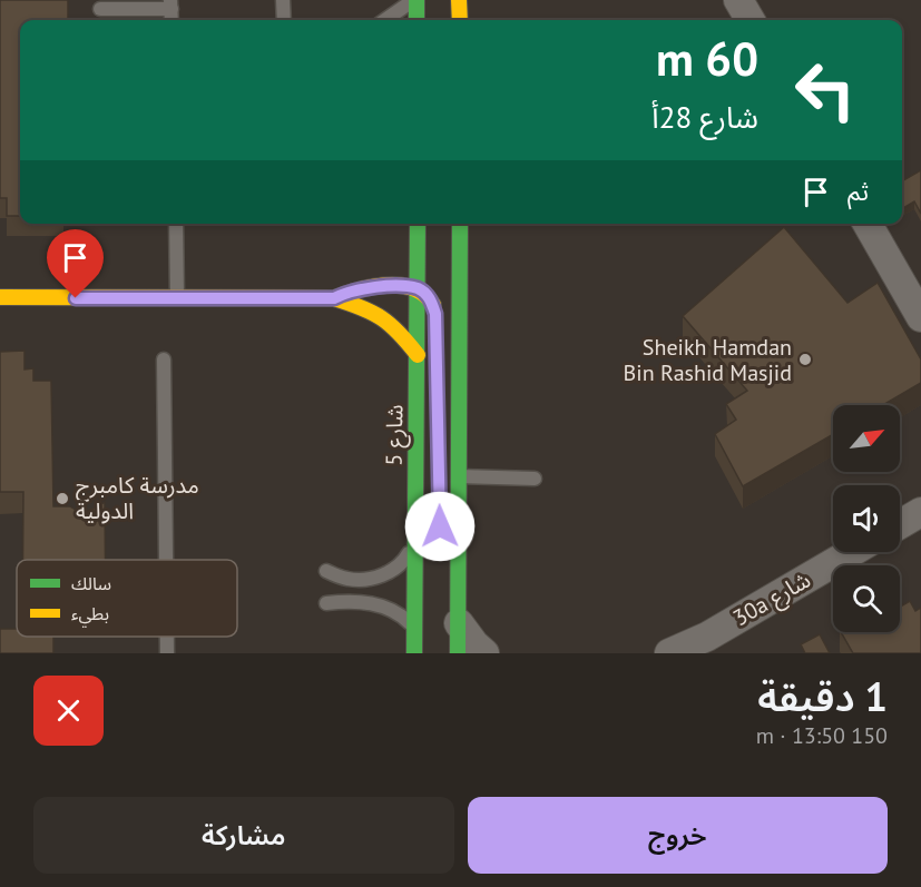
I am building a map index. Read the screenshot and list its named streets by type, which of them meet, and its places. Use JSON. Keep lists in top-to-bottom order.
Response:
{
  "streets": {
    "street": ["شارع 5", "30a شارع"]
  },
  "places": ["Sheikh Hamdan Bin Rashid Masjid", "مدرسة كامبرج الدولية"],
  "legend": ["سالك", "بطيء"],
  "north": "top right",
  "page": {
    "turn": ["60 m", "شارع 28أ"],
    "then": "ثم",
    "heading": ["1 دقيقة", "150 m · 13:50"],
    "buttons": ["خروج", "مشاركة"]
  }
}
